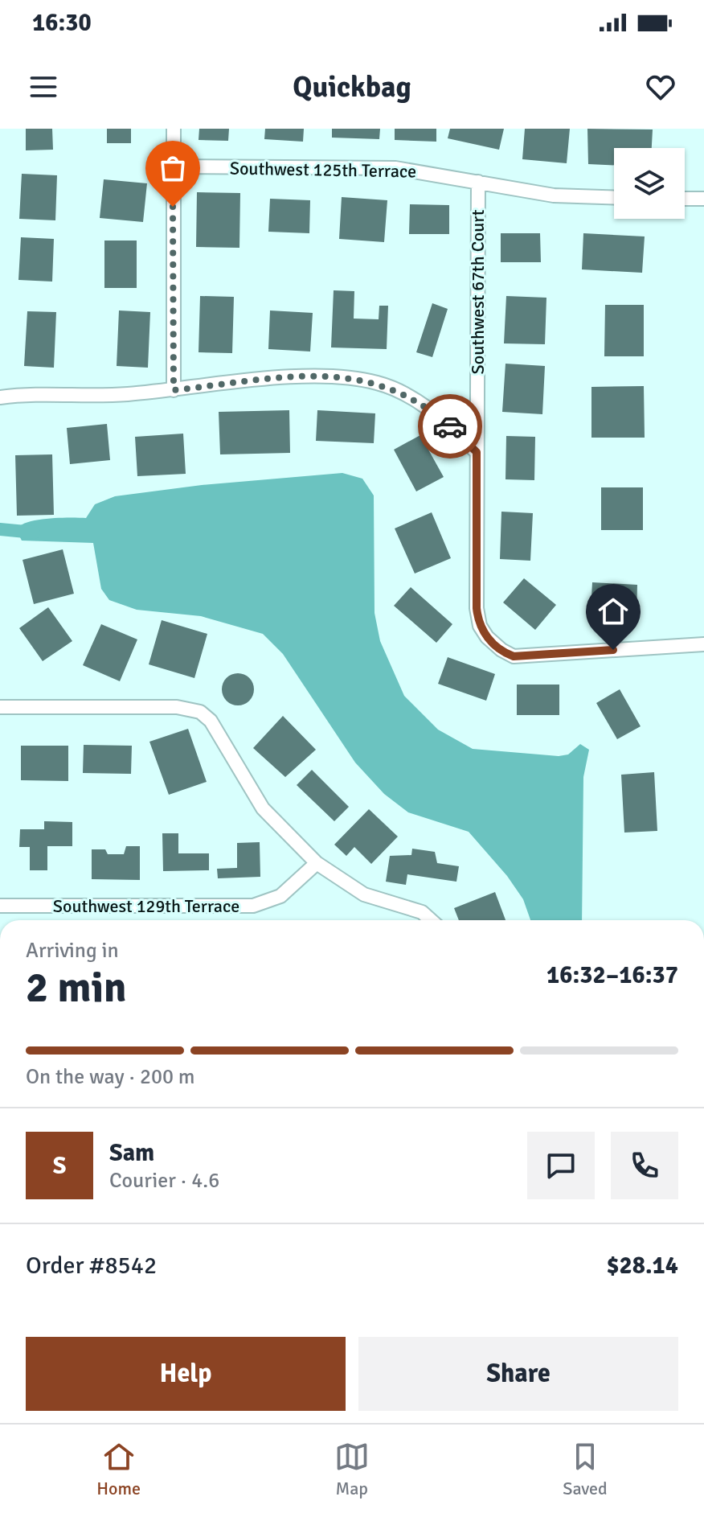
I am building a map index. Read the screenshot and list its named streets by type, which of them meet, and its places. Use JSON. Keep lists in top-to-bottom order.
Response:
{
  "streets": {
    "street": ["Southwest 125th Terrace", "Southwest 67th Court", "Southwest 129th Terrace"]
  },
  "crossings": [
    ["Southwest 125th Terrace", "Southwest 67th Court"]
  ],
  "page": {
    "status": "16:30",
    "header": "Quickbag",
    "heading": ["2 min", "Arriving in", "16:32–16:37"],
    "panel": [
      "Sam",
      "Courier · 4.6",
      "Order #8542",
      "$28.14"
    ],
    "bar": "On the way · 200 m",
    "round": "S",
    "buttons": ["Help", "Share"],
    "tabs": ["Home", "Map", "Saved"]
  }
}
